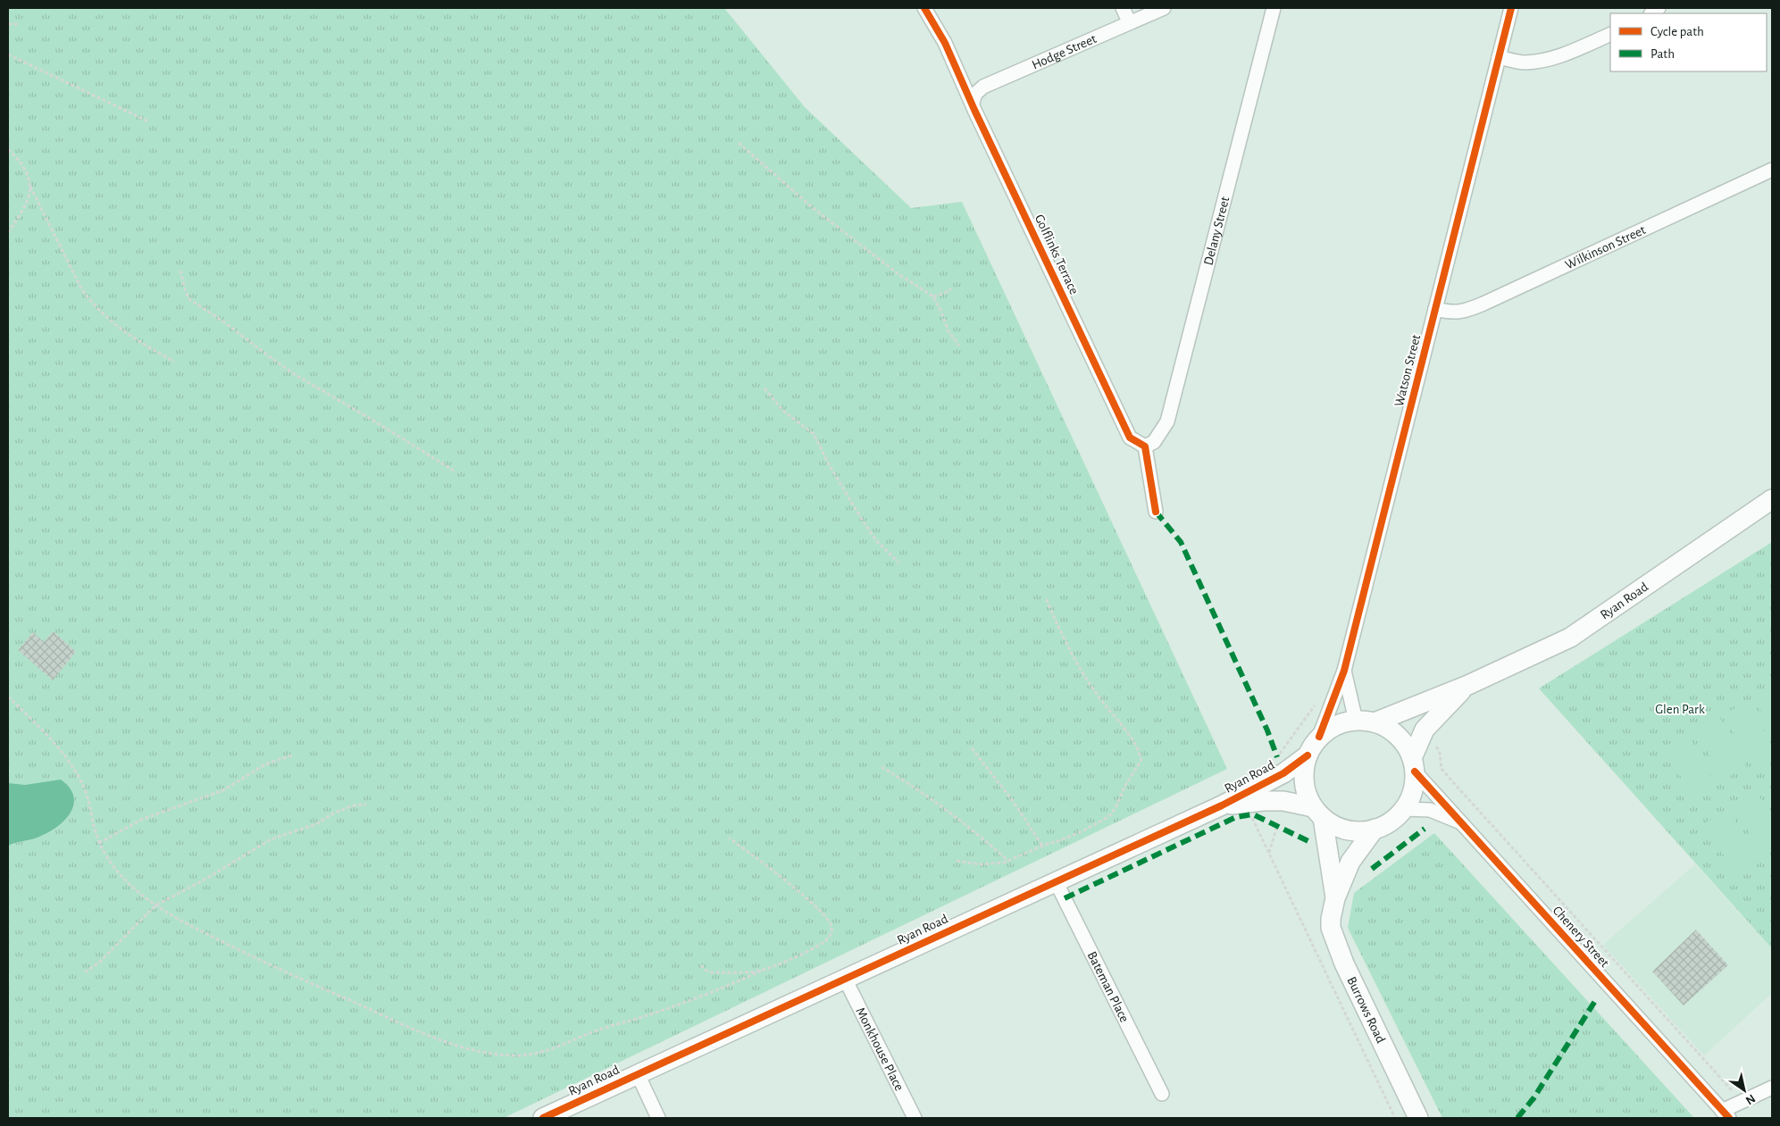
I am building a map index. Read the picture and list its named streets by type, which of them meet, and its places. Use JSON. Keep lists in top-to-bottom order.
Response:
{
  "streets": {
    "street": [
      "Hodge Street",
      "Delany Street",
      "Wilkinson Street",
      "Golflinks Terrace",
      "Watson Street",
      "Ryan Road",
      "Chenery Street",
      "Bateman Place",
      "Burrows Road",
      "Monkhouse Place"
    ]
  },
  "crossings": [
    ["Hodge Street", "Golflinks Terrace"],
    ["Delany Street", "Golflinks Terrace"],
    ["Wilkinson Street", "Watson Street"],
    ["Watson Street", "Ryan Road"],
    ["Watson Street", "Chenery Street"],
    ["Watson Street", "Burrows Road"],
    ["Ryan Road", "Chenery Street"],
    ["Ryan Road", "Bateman Place"],
    ["Ryan Road", "Burrows Road"],
    ["Ryan Road", "Monkhouse Place"],
    ["Chenery Street", "Burrows Road"]
  ],
  "parks": ["Glen Park"],
  "legend": ["Cycle path", "Path"],
  "north": "bottom right"
}
